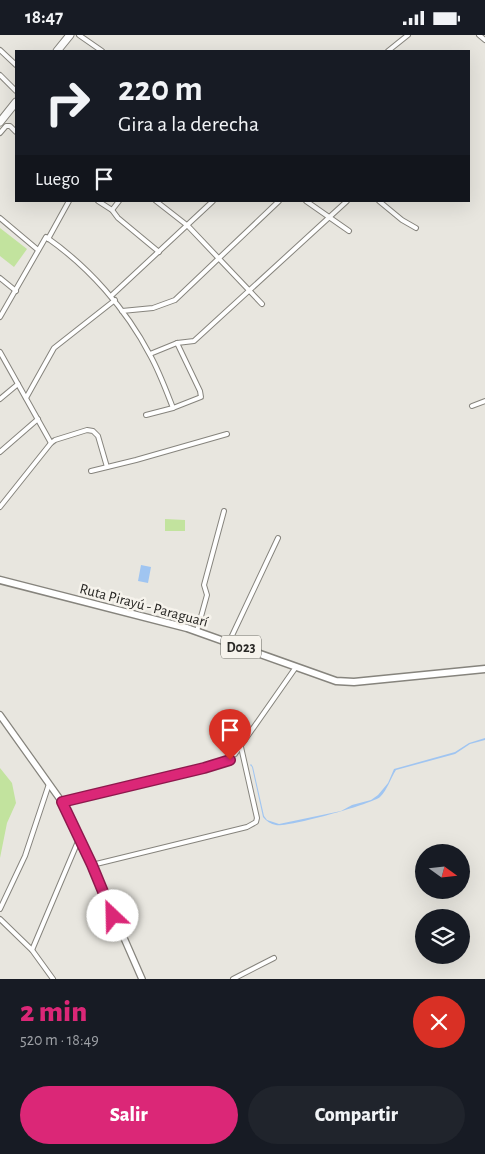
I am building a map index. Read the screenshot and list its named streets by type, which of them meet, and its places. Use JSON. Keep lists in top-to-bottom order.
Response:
{
  "streets": {
    "main road": ["Ruta Pirayú - Paraguarí", "D023"]
  },
  "north": "right",
  "page": {
    "status": "18:47",
    "turn": ["220 m", "Gira a la derecha"],
    "then": "Luego",
    "heading": ["2 min", "520 m · 18:49"],
    "buttons": ["Salir", "Compartir"]
  }
}
